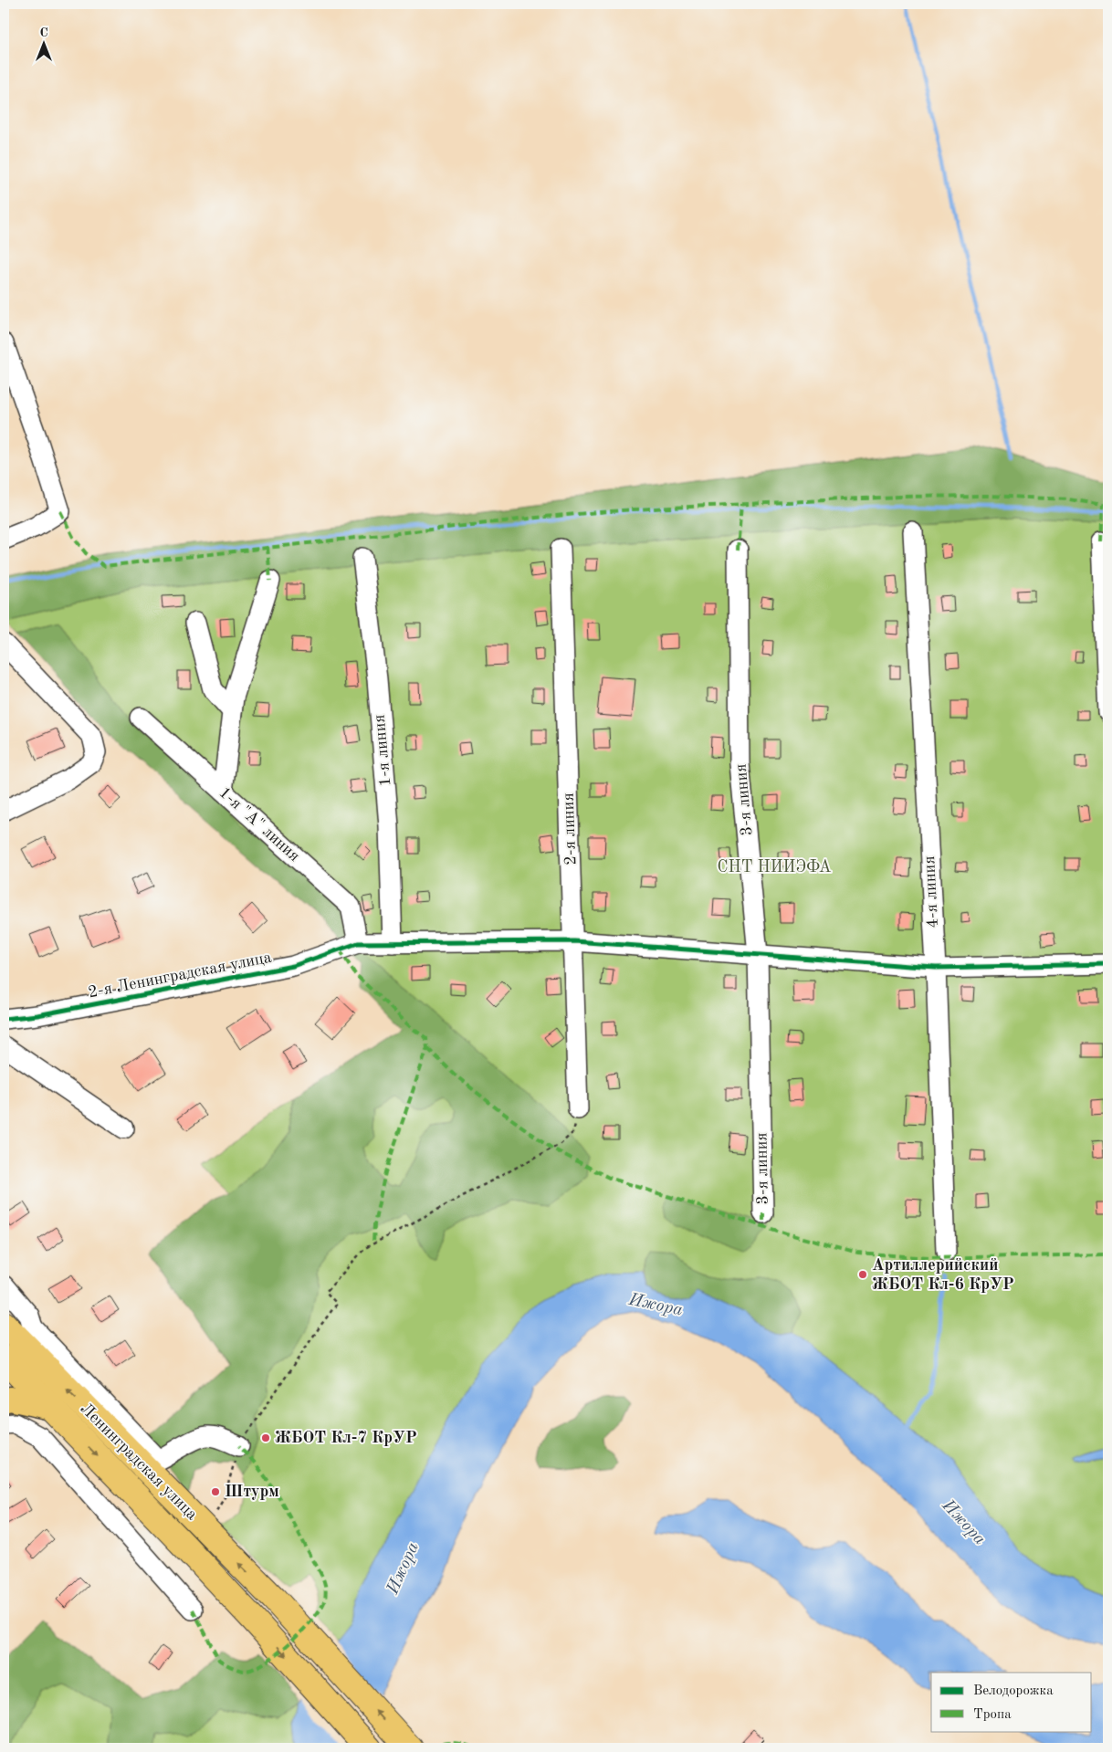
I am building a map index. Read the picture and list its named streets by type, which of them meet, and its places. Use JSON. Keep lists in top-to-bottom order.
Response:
{
  "streets": {
    "highway": ["Ленинградская улица"],
    "street": [
      "1-я линия",
      "3-я линия",
      "1-я \"А\" линия",
      "2-я линия",
      "4-я линия",
      "2-я Ленинградская улица"
    ]
  },
  "crossings": [
    ["1-я линия", "2-я Ленинградская улица"],
    ["3-я линия", "2-я Ленинградская улица"],
    ["1-я \"А\" линия", "2-я Ленинградская улица"],
    ["2-я линия", "2-я Ленинградская улица"],
    ["4-я линия", "2-я Ленинградская улица"]
  ],
  "water": ["Ижора"],
  "parks": ["СНТ НИИЭФА"],
  "places": ["Артиллерийский ЖБОТ Кл-6 КрУР", "ЖБОТ Кл-7 КрУР", "Штурм"],
  "legend": ["Велодорожка", "Тропа"],
  "north": "top"
}
